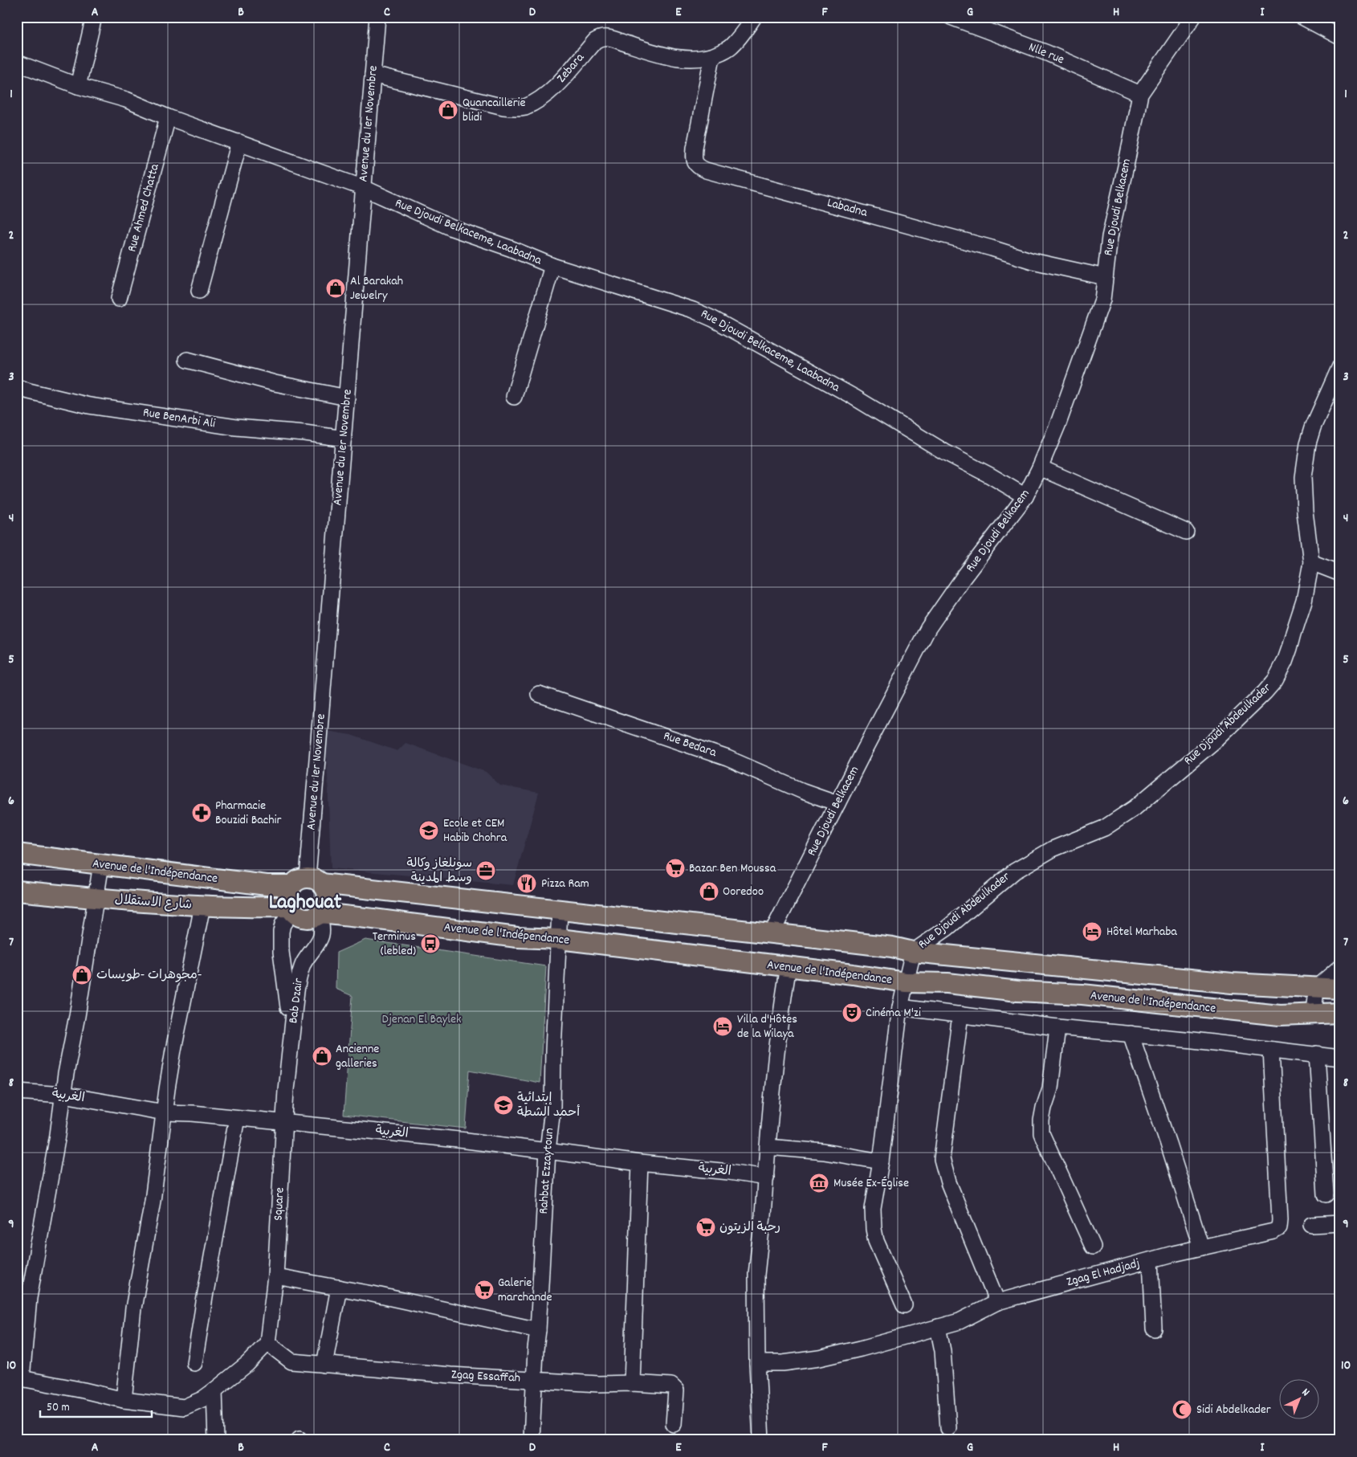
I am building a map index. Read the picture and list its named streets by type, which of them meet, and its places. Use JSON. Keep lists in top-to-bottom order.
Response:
{
  "streets": {
    "main road": ["Avenue de l'Indépendance", "شارع الاستقلال", "Bab Dzair"],
    "street": [
      "Nlle rue",
      "Zebara",
      "Avenue du 1er Novembre",
      "Rue Djoudi Belkacem",
      "Rue Ahmed Chatta",
      "Labadna",
      "Rue Djoudi Belkaceme, Laabadna",
      "Rue BenArbi Ali",
      "Rue Djoudi Abdeulkader",
      "Rue Bedara",
      "الغربية",
      "Rahbat Ezzaytoun",
      "Square",
      "Zgag El Hadjadj",
      "Zgag Essaffah"
    ]
  },
  "crossings": [
    ["Nlle rue", "Rue Djoudi Belkacem"],
    ["Zebara", "Avenue du 1er Novembre"],
    ["Zebara", "Labadna"],
    ["Avenue du 1er Novembre", "Rue Djoudi Belkaceme, Laabadna"],
    ["Avenue du 1er Novembre", "Rue BenArbi Ali"],
    ["Avenue du 1er Novembre", "Avenue de l'Indépendance"],
    ["Avenue du 1er Novembre", "شارع الاستقلال"],
    ["Avenue du 1er Novembre", "Bab Dzair"],
    ["Rue Djoudi Belkacem", "Labadna"],
    ["Rue Djoudi Belkacem", "Rue Djoudi Belkaceme, Laabadna"],
    ["Rue Djoudi Belkacem", "Rue Bedara"],
    ["Rue Djoudi Belkacem", "Avenue de l'Indépendance"],
    ["Rue Djoudi Abdeulkader", "Avenue de l'Indépendance"],
    ["Avenue de l'Indépendance", "شارع الاستقلال"],
    ["Avenue de l'Indépendance", "Bab Dzair"],
    ["Avenue de l'Indépendance", "Rahbat Ezzaytoun"],
    ["شارع الاستقلال", "Bab Dzair"],
    ["Bab Dzair", "Square"],
    ["الغربية", "Rahbat Ezzaytoun"],
    ["الغربية", "Square"],
    ["Rahbat Ezzaytoun", "Zgag Essaffah"],
    ["Square", "Zgag Essaffah"]
  ],
  "districts": ["Laghouat"],
  "parks": ["Djenan El Baylek"],
  "places": {
    "shop": [
      "Quancaillerie blidi",
      "Al Barakah Jewelry",
      "Ooredoo",
      "مجوهرات -طويسات-",
      "Ancienne galleries"
    ],
    "pharmacy": ["Pharmacie Bouzidi Bachir"],
    "school or university": ["Ecole et CEM Habib Chohra", "إبتدائية أحمد الشطة"],
    "supermarket": ["Bazar Ben Moussa", "رحبة الزيتون", "Galerie marchande"],
    "office": ["سونلغاز وكالة وسط المدينة"],
    "restaurant": ["Pizza Ram"],
    "hotel": ["Hôtel Marhaba", "Villa d'Hôtes de la Wilaya"],
    "bus stop": ["Terminus (lebled)"],
    "theatre": ["Cinéma M'zi"],
    "museum": ["Musée Ex-Église"],
    "mosque": ["Sidi Abdelkader"]
  },
  "scale_bar": "50 m",
  "north": "top right",
  "grid": {
    "columns": [
      "A",
      "B",
      "C",
      "D",
      "E",
      "F",
      "G",
      "H",
      "I"
    ],
    "rows": [
      "1",
      "2",
      "3",
      "4",
      "5",
      "6",
      "7",
      "8",
      "9",
      "10"
    ]
  }
}
